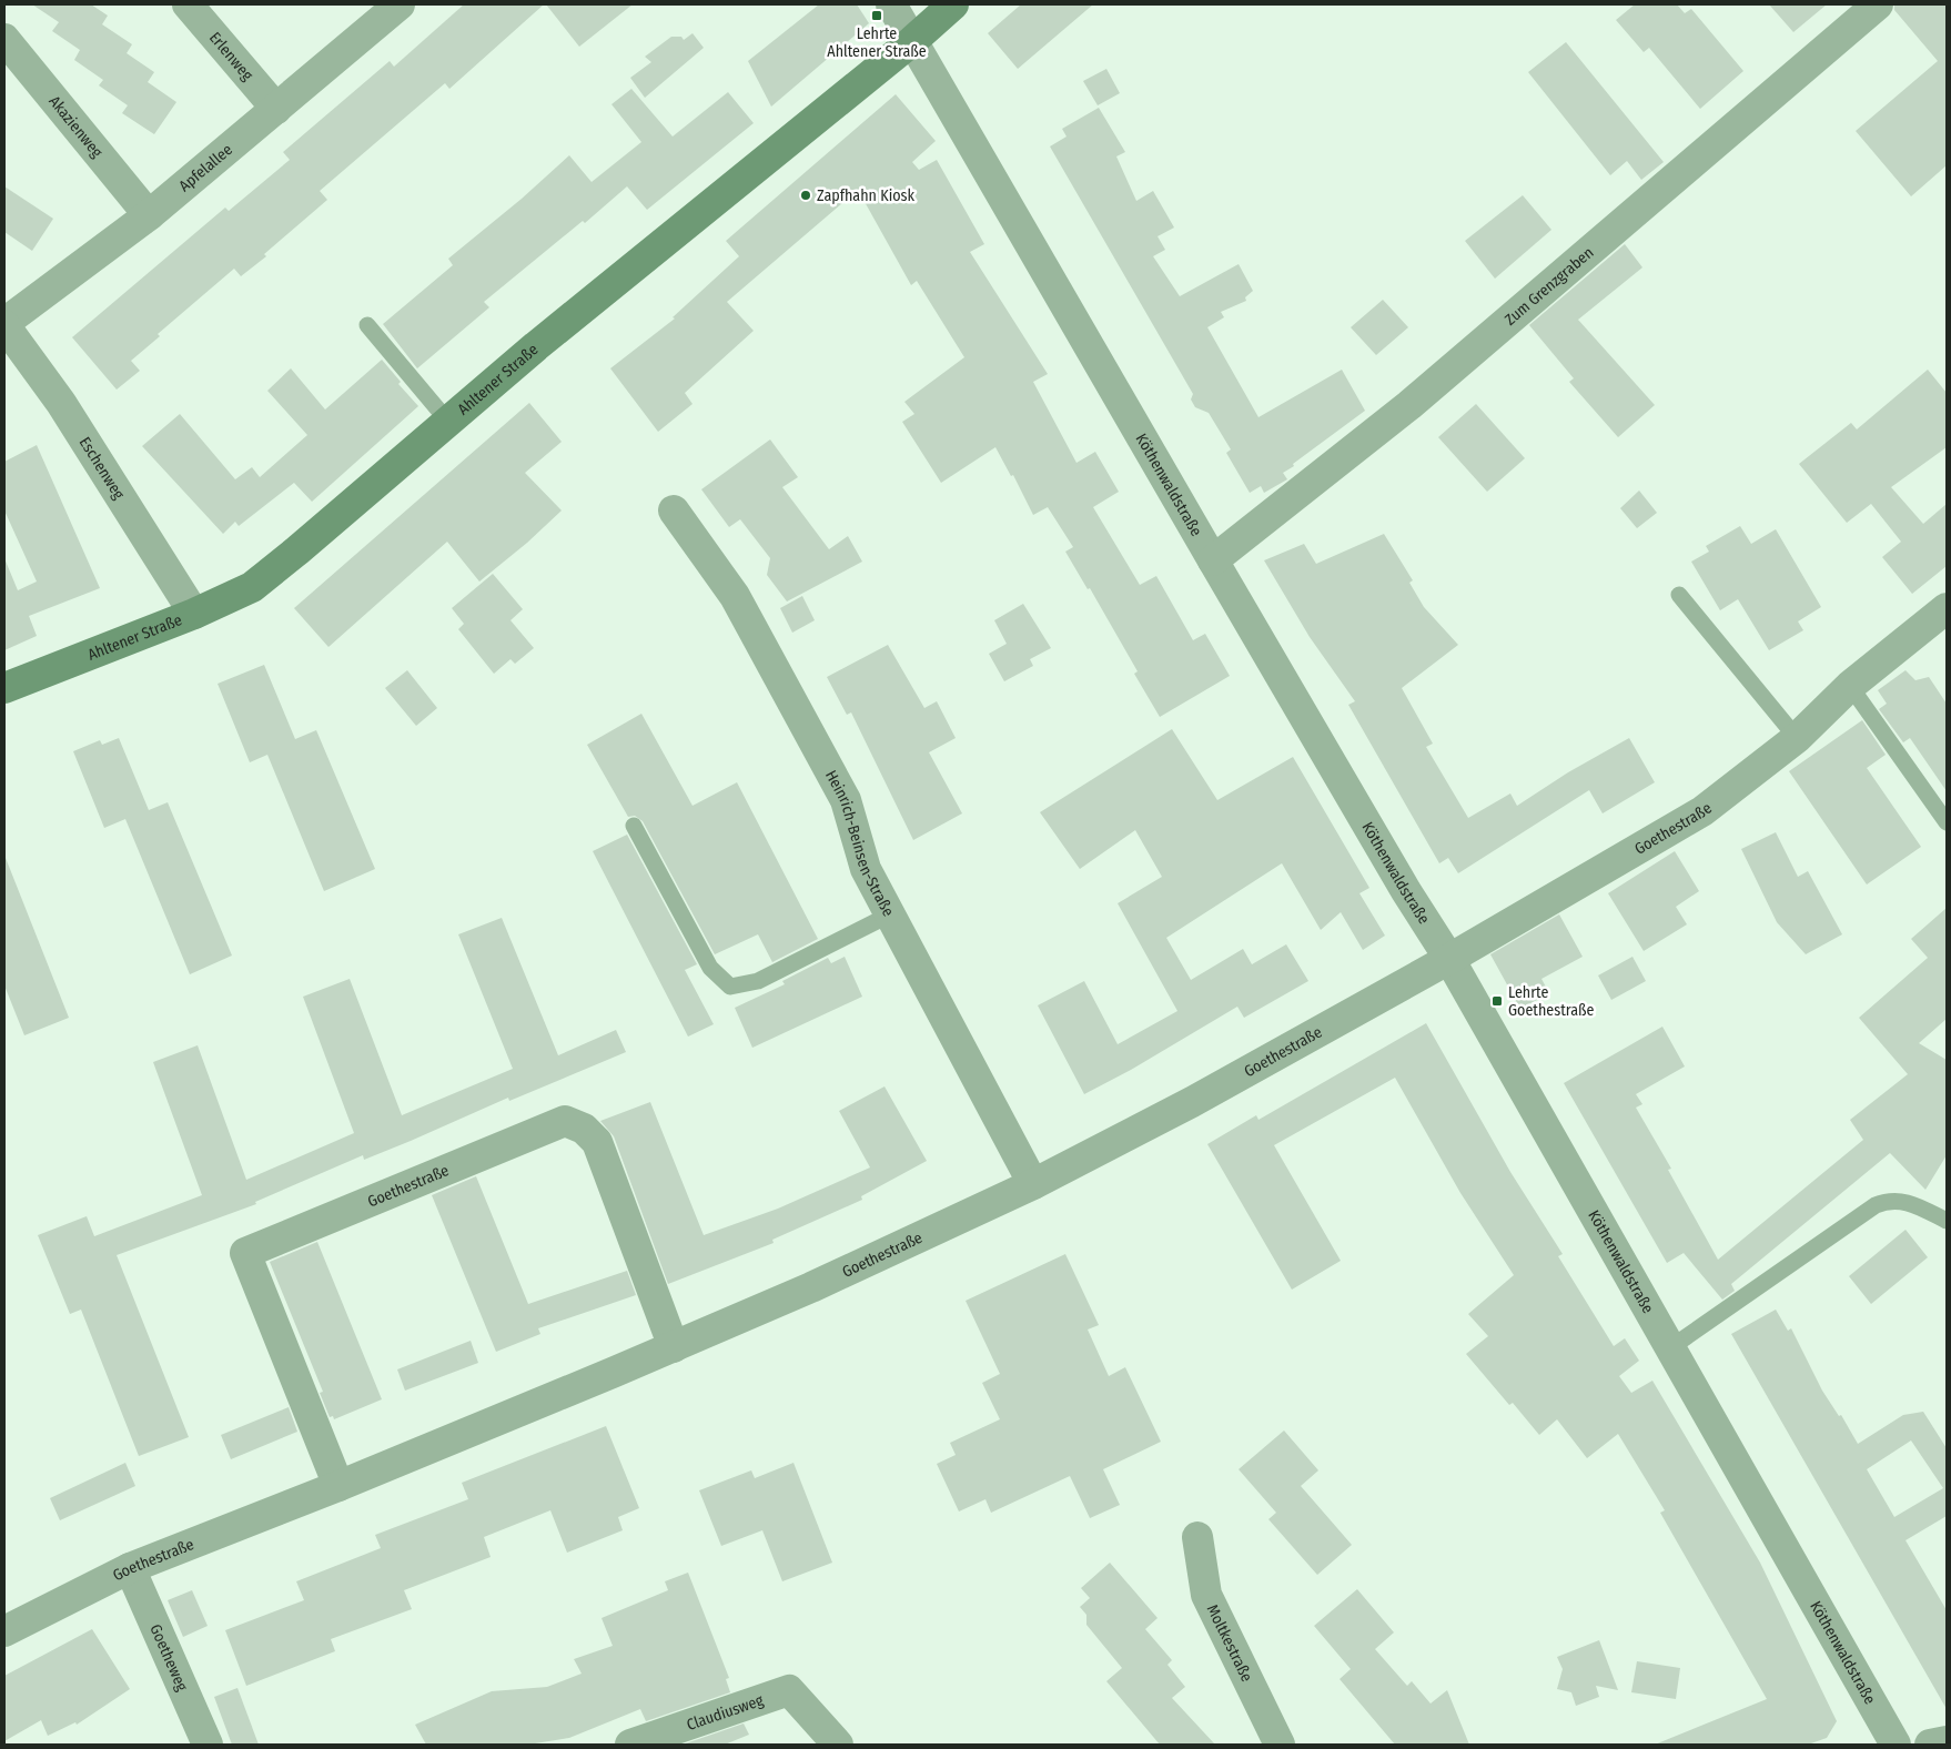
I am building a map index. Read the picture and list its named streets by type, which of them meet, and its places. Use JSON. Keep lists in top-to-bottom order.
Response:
{
  "streets": {
    "main road": ["Ahltener Straße"],
    "street": [
      "Erlenweg",
      "Akazienweg",
      "Apfelallee",
      "Zum Grenzgraben",
      "Eschenweg",
      "Köthenwaldstraße",
      "Goethestraße",
      "Heinrich-Beinsen-Straße",
      "Moltkestraße",
      "Goetheweg",
      "Claudiusweg"
    ]
  },
  "crossings": [
    ["Erlenweg", "Apfelallee"],
    ["Akazienweg", "Apfelallee"],
    ["Apfelallee", "Eschenweg"],
    ["Zum Grenzgraben", "Köthenwaldstraße"],
    ["Ahltener Straße", "Eschenweg"],
    ["Ahltener Straße", "Köthenwaldstraße"],
    ["Köthenwaldstraße", "Goethestraße"],
    ["Goethestraße", "Heinrich-Beinsen-Straße"],
    ["Goethestraße", "Goetheweg"]
  ],
  "places": {
    "transit": ["Lehrte Ahltener Straße", "Lehrte Goethestraße"],
    "other": ["Zapfhahn Kiosk"]
  }
}
